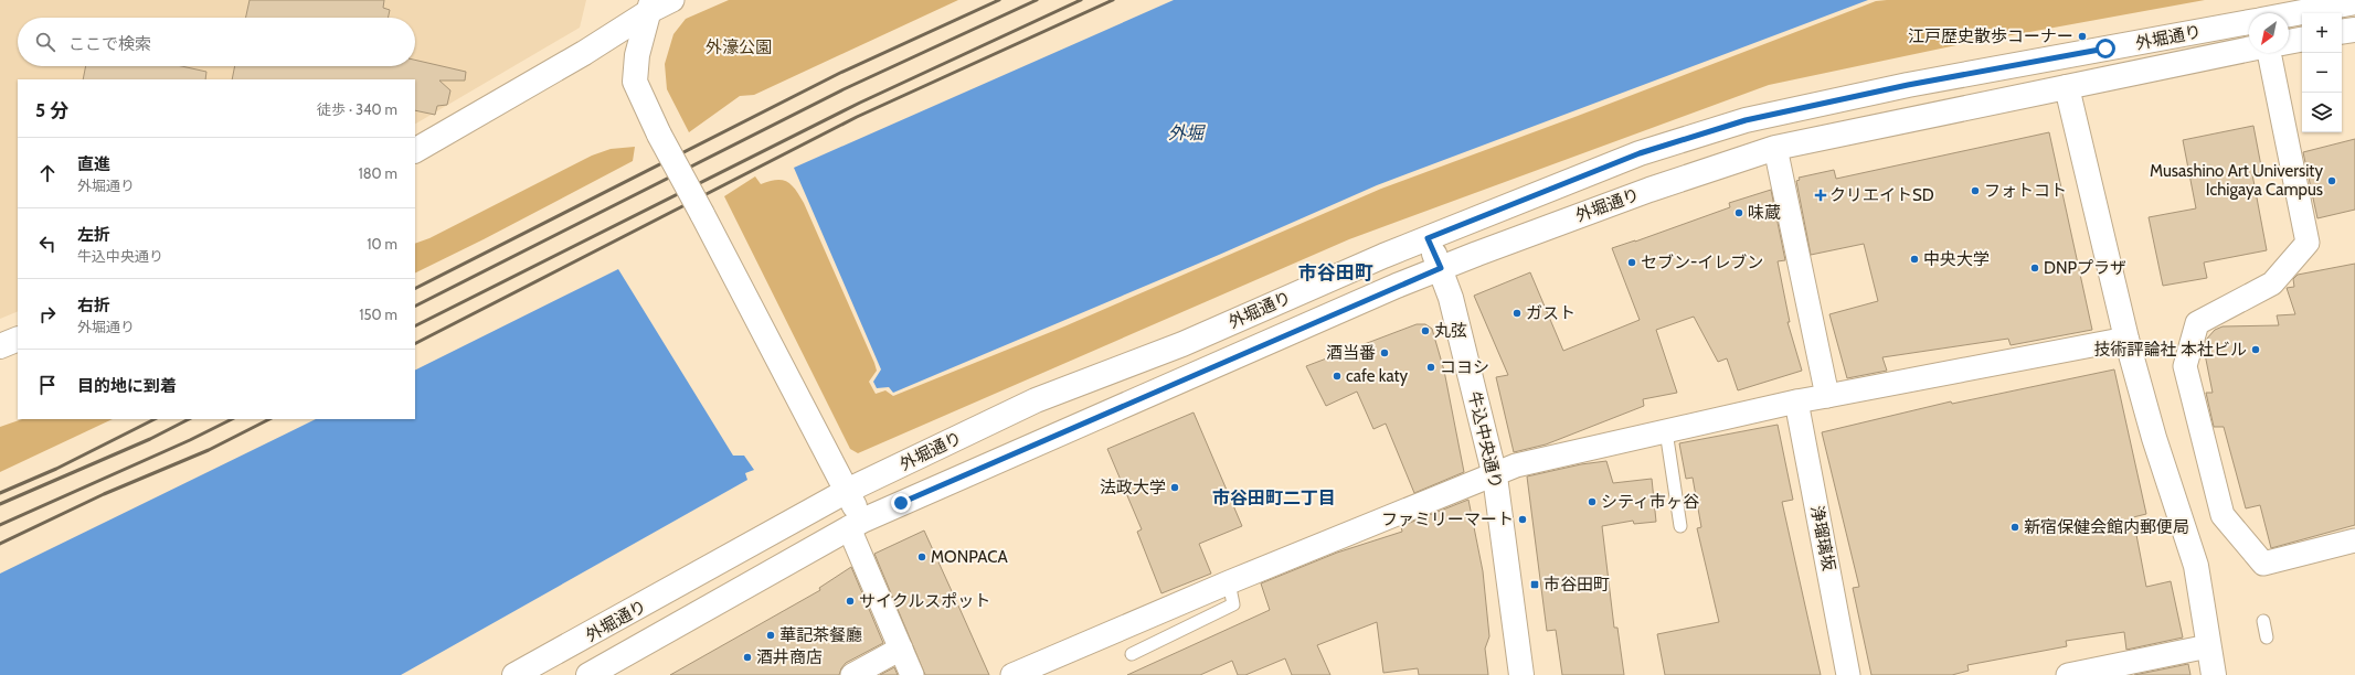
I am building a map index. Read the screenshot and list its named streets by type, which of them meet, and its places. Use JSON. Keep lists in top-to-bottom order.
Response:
{
  "streets": {
    "main road": ["外堀通り", "牛込中央通り"],
    "street": ["浄瑠璃坂"]
  },
  "crossings": [
    ["外堀通り", "牛込中央通り"]
  ],
  "districts": ["市谷田町", "市谷田町二丁目"],
  "water": ["外堀"],
  "parks": ["外濠公園"],
  "places": {
    "other": [
      "江戸歴史散歩コーナー",
      "Musashino Art University Ichigaya Campus",
      "フォトコト",
      "味蔵",
      "中央大学",
      "セブン-イレブン",
      "DNPプラザ",
      "ガスト",
      "丸弦",
      "技術評論社 本社ビル",
      "酒当番",
      "コヨシ",
      "cafe katy",
      "法政大学",
      "シティ市ヶ谷",
      "ファミリーマート",
      "新宿保健会館内郵便局",
      "MONPACA",
      "サイクルスポット",
      "華記茶餐廳",
      "酒井商店"
    ],
    "health": ["クリエイトSD"],
    "transit": ["市谷田町"]
  },
  "north": "bottom left",
  "page": {
    "map_buttons": ["+", "−"],
    "search": "ここで検索",
    "heading": ["5 分", "徒歩 · 340 m"],
    "list": [
      ["直進", "外堀通り", "180 m"],
      ["左折", "牛込中央通り", "10 m"],
      ["右折", "外堀通り", "150 m"],
      "目的地に到着"
    ]
  }
}
